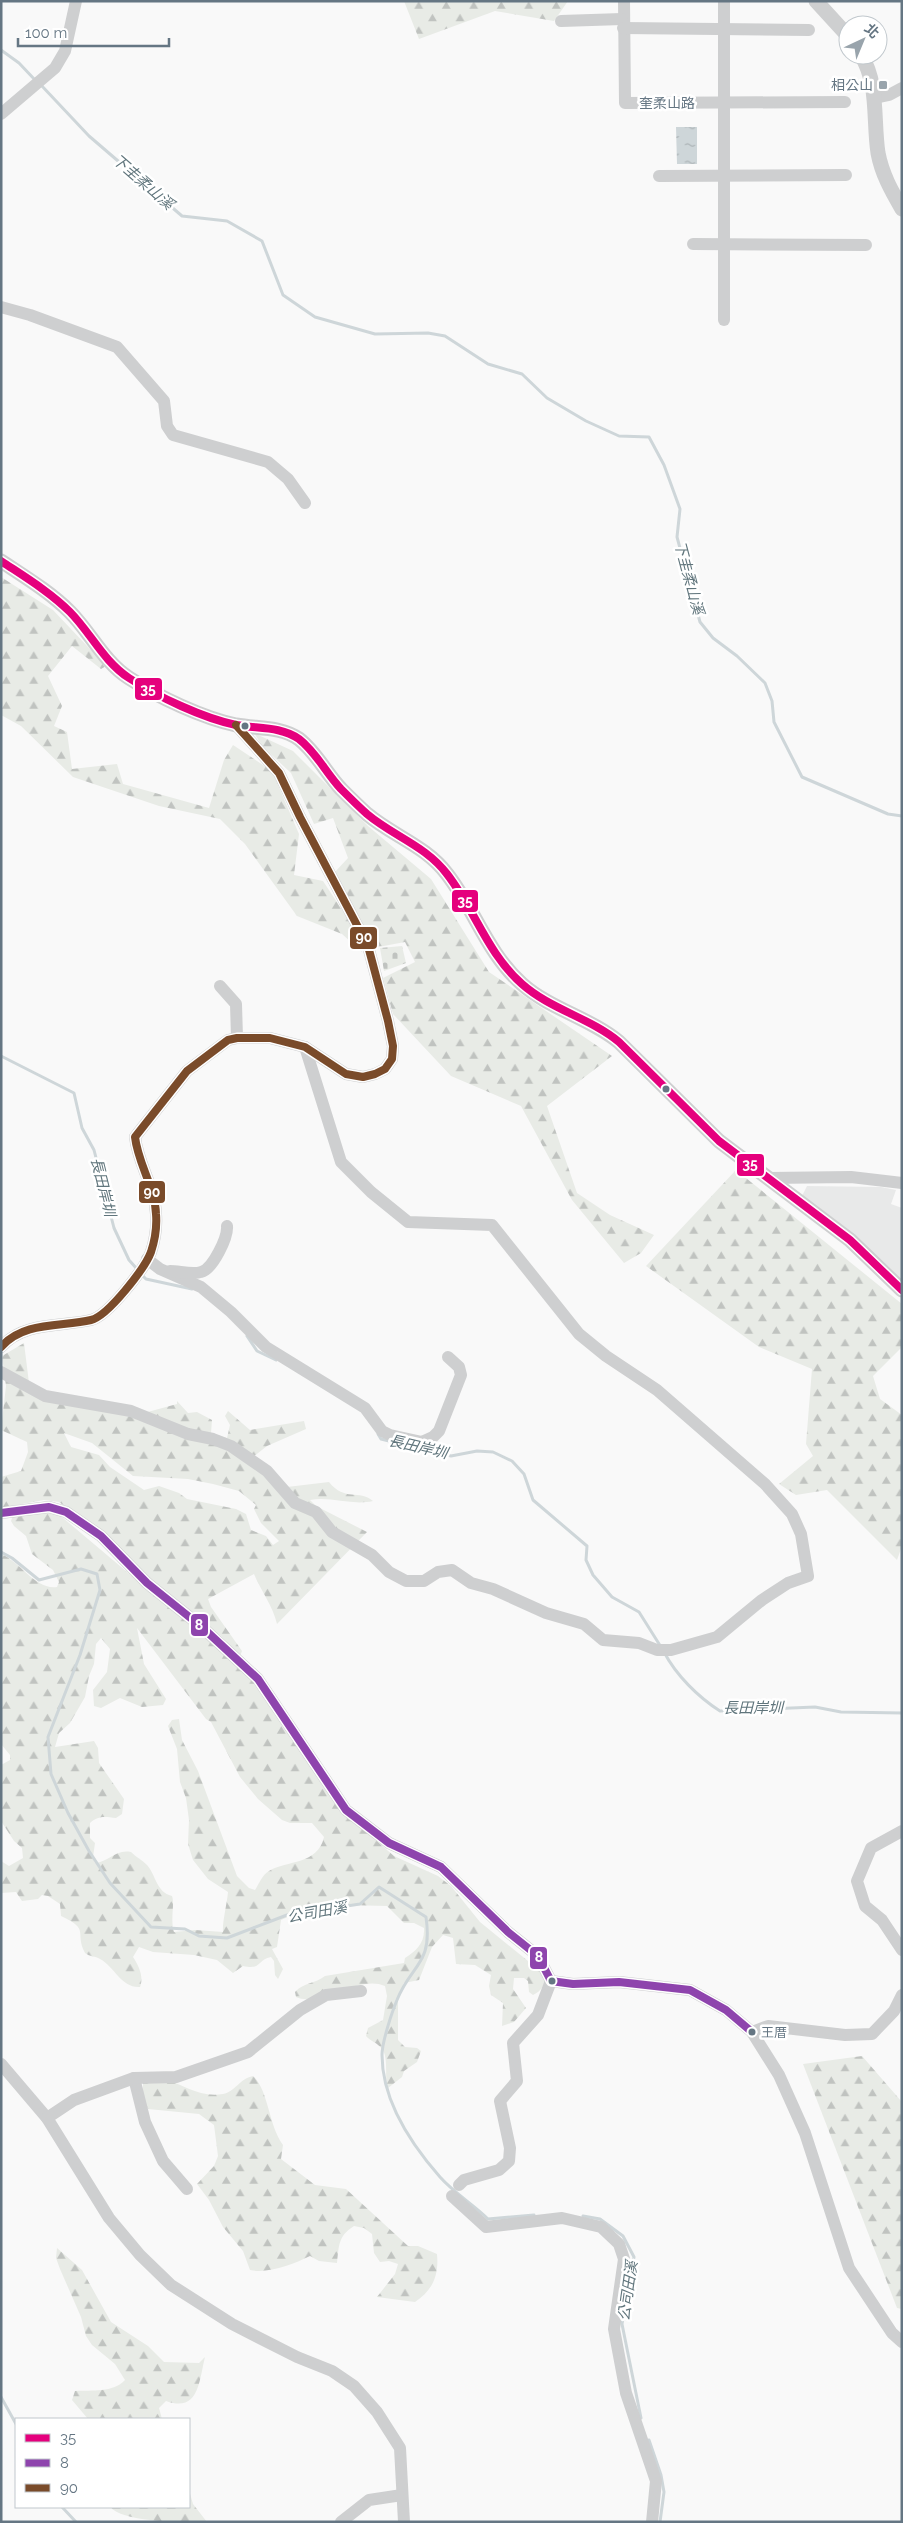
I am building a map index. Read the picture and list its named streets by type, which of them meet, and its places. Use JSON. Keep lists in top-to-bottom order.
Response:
{
  "streets": {
    "street": ["奎柔山路"]
  },
  "water": ["下圭柔山溪", "長田岸圳", "公司田溪"],
  "places": {
    "transit": ["相公山"],
    "other": ["王厝"]
  },
  "lines": ["transit line 35", "transit line 90", "transit line 8"],
  "legend": ["35", "8", "90"],
  "scale_bar": "100 m",
  "north": "top right"
}
